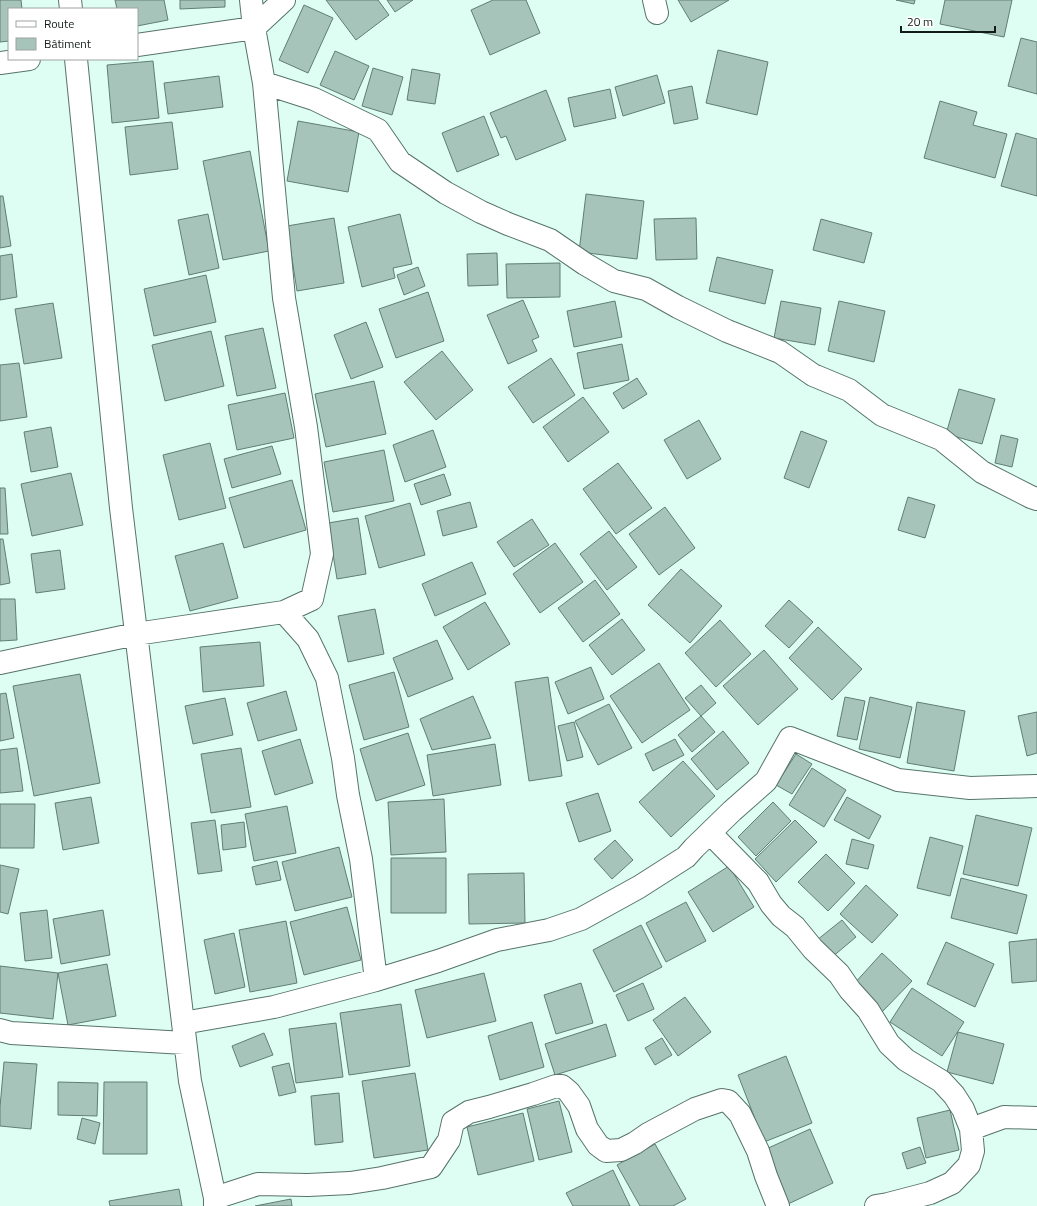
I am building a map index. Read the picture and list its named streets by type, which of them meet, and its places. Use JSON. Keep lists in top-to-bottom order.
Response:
{
  "legend": ["Route", "Bâtiment"],
  "scale_bar": "20 m"
}
